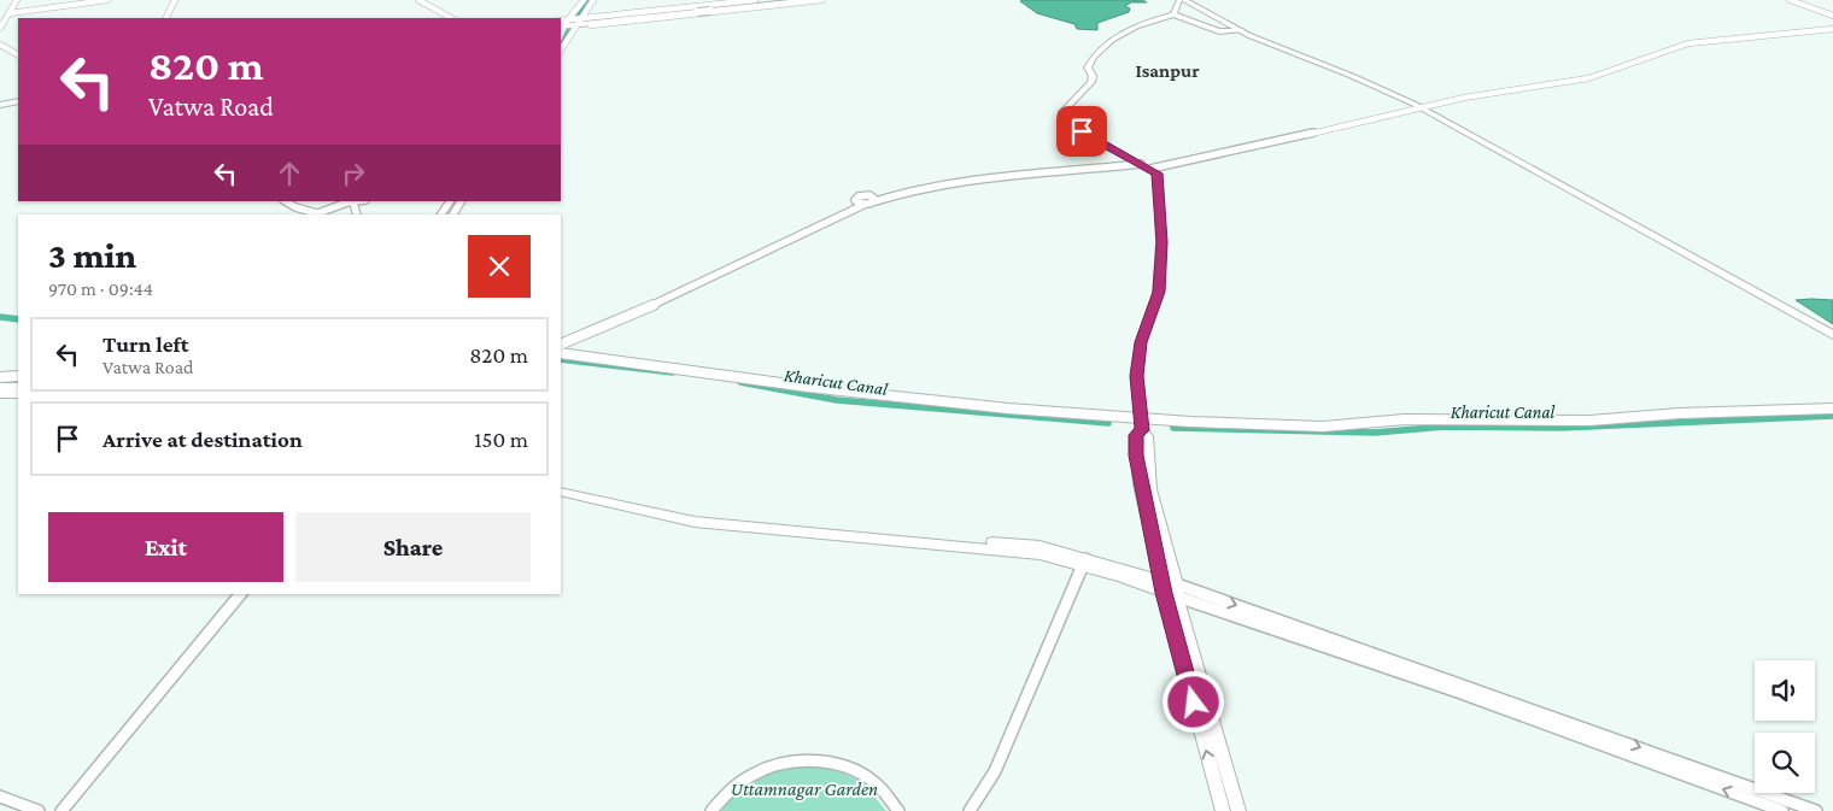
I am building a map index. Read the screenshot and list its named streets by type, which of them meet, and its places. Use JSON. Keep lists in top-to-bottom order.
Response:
{
  "districts": ["Isanpur"],
  "water": ["Kharicut Canal"],
  "parks": ["Uttamnagar Garden"],
  "page": {
    "turn": ["820 m", "Vatwa Road"],
    "heading": ["3 min", "970 m · 09:44"],
    "list": [
      {
        "name": "Turn left",
        "note": "Vatwa Road",
        "value": "820 m"
      },
      {
        "name": "Arrive at destination",
        "value": "150 m"
      }
    ],
    "buttons": ["Exit", "Share"]
  }
}
